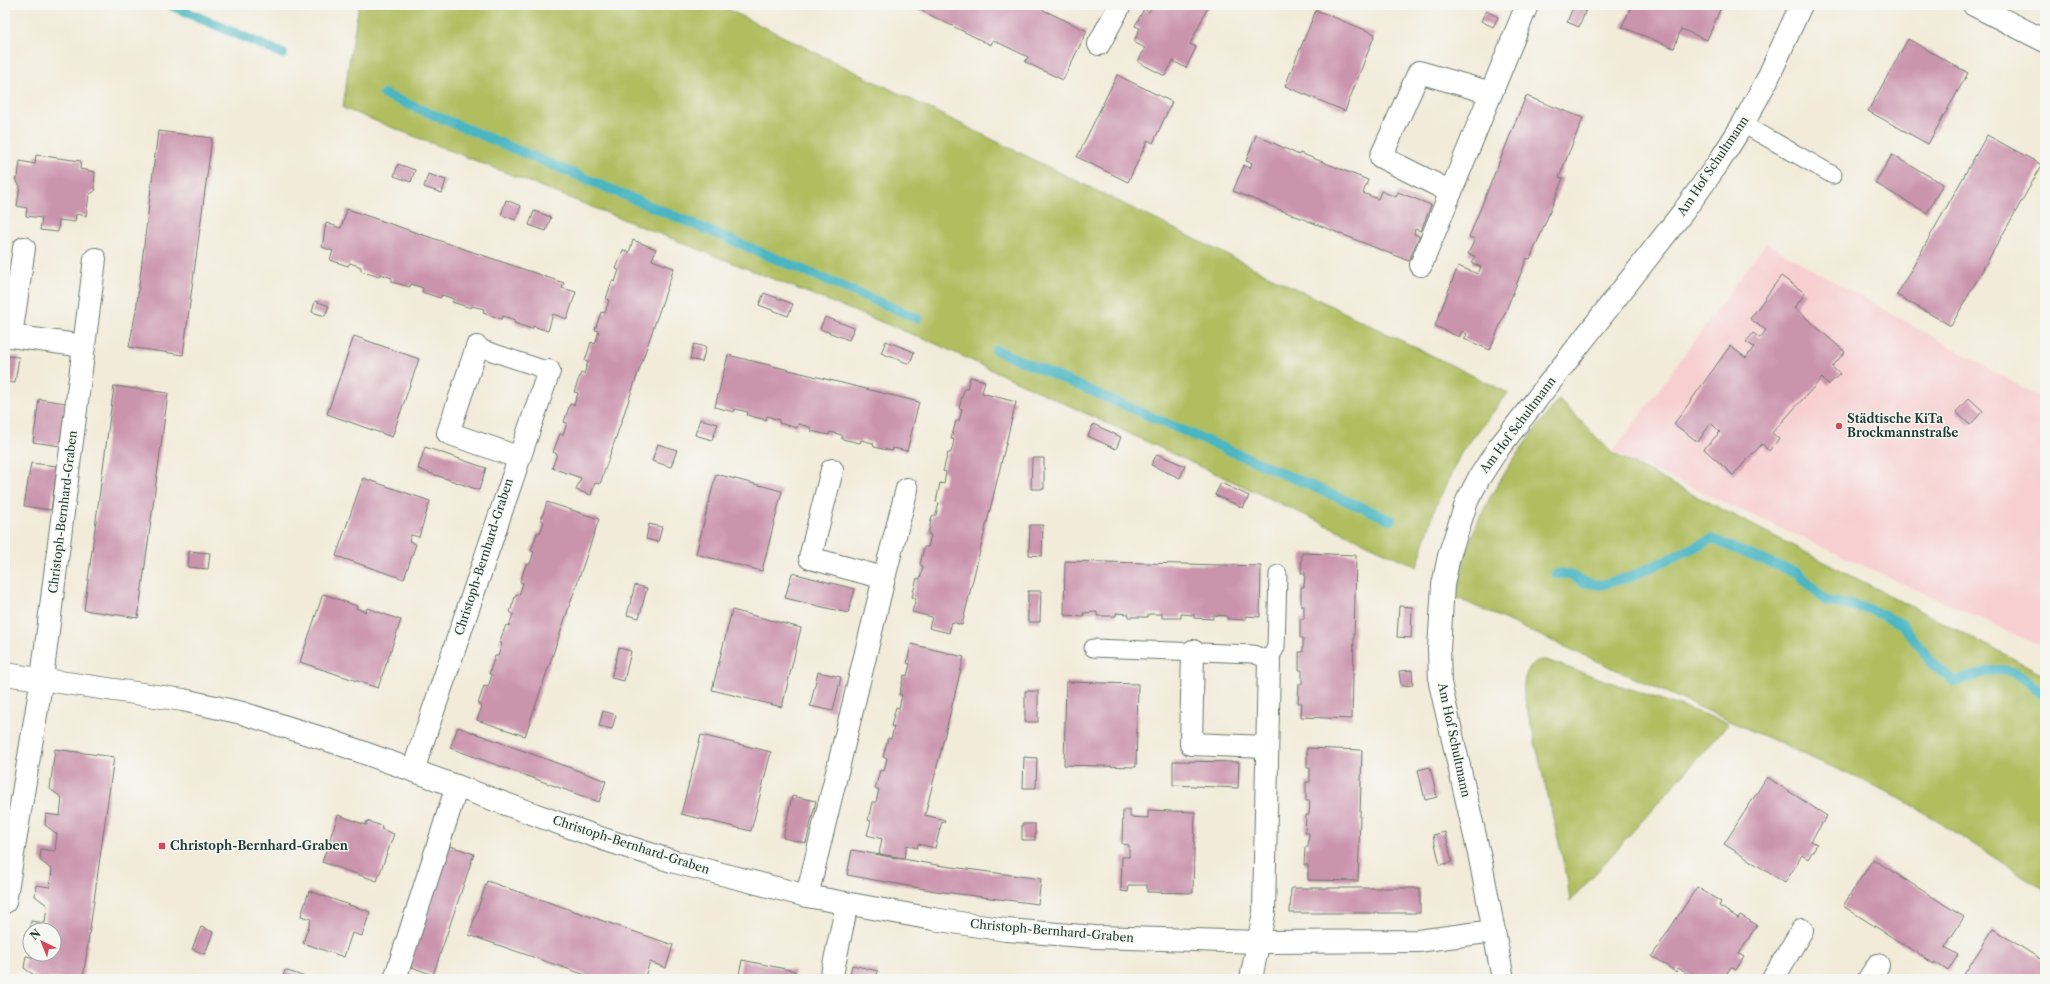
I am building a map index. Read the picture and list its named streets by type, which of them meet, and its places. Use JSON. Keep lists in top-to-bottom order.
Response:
{
  "streets": {
    "street": ["Am Hof Schultmann", "Christoph-Bernhard-Graben"]
  },
  "crossings": [
    ["Am Hof Schultmann", "Christoph-Bernhard-Graben"]
  ],
  "places": {
    "other": ["Städtische KiTa Brockmannstraße"],
    "transit": ["Christoph-Bernhard-Graben"]
  },
  "north": "top left"
}
